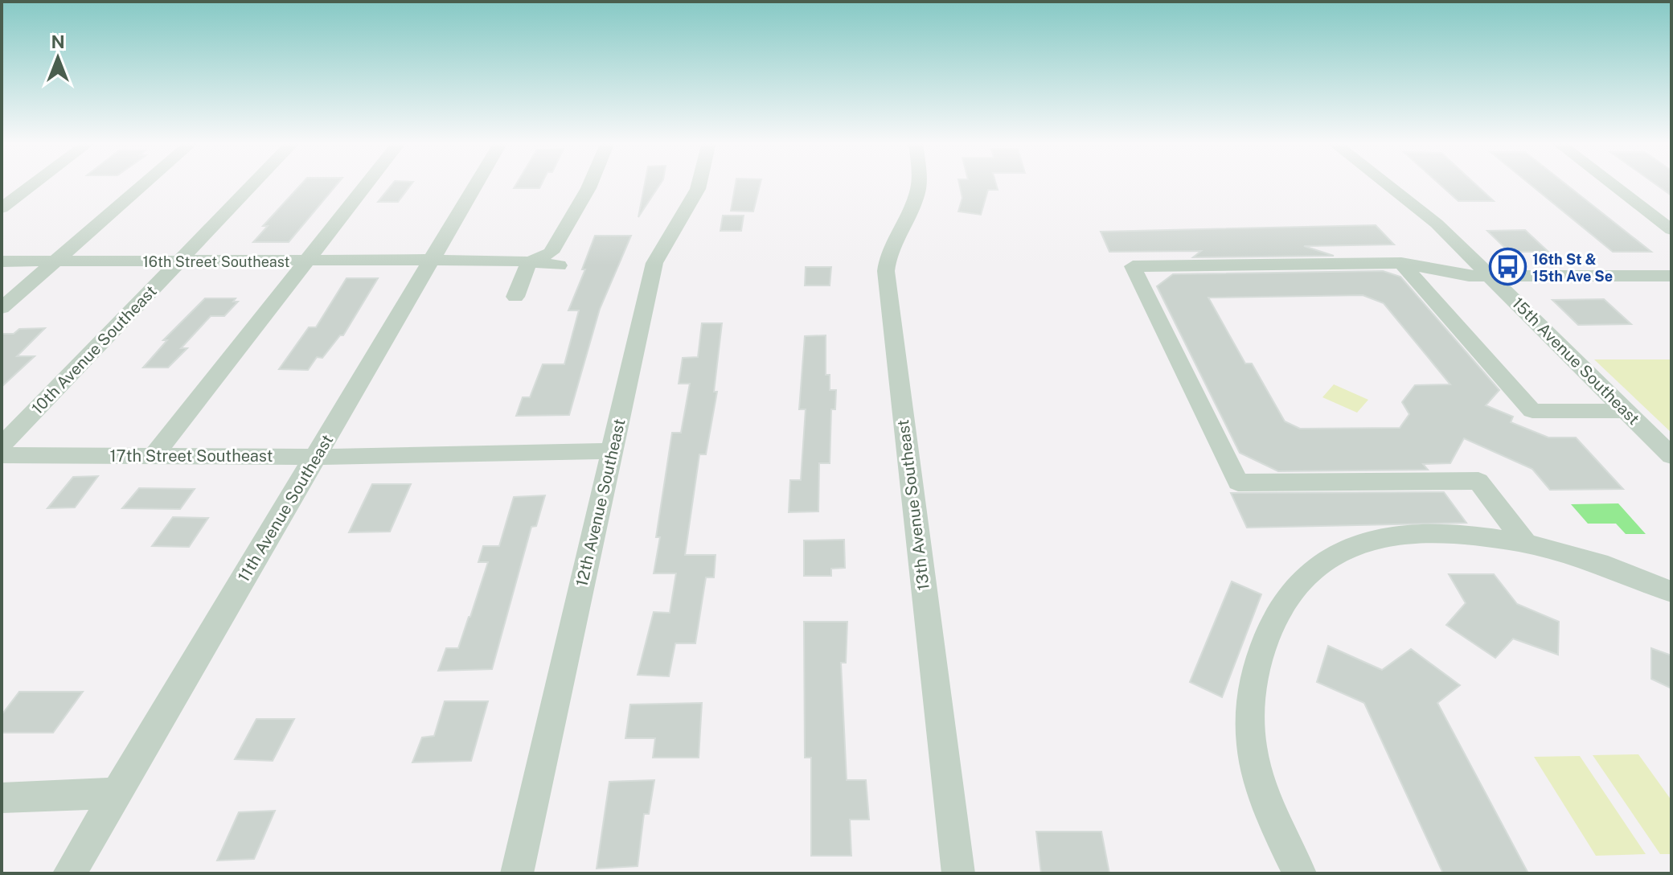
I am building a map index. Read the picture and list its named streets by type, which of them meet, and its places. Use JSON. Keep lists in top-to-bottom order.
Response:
{
  "streets": {
    "street": [
      "16th Street Southeast",
      "10th Avenue Southeast",
      "15th Avenue Southeast",
      "17th Street Southeast",
      "12th Avenue Southeast",
      "13th Avenue Southeast",
      "11th Avenue Southeast"
    ]
  },
  "crossings": [
    ["16th Street Southeast", "10th Avenue Southeast"],
    ["16th Street Southeast", "11th Avenue Southeast"],
    ["17th Street Southeast", "12th Avenue Southeast"],
    ["17th Street Southeast", "11th Avenue Southeast"]
  ],
  "places": {
    "bus stop": ["16th St & 15th Ave Se"]
  },
  "north": "top"
}
